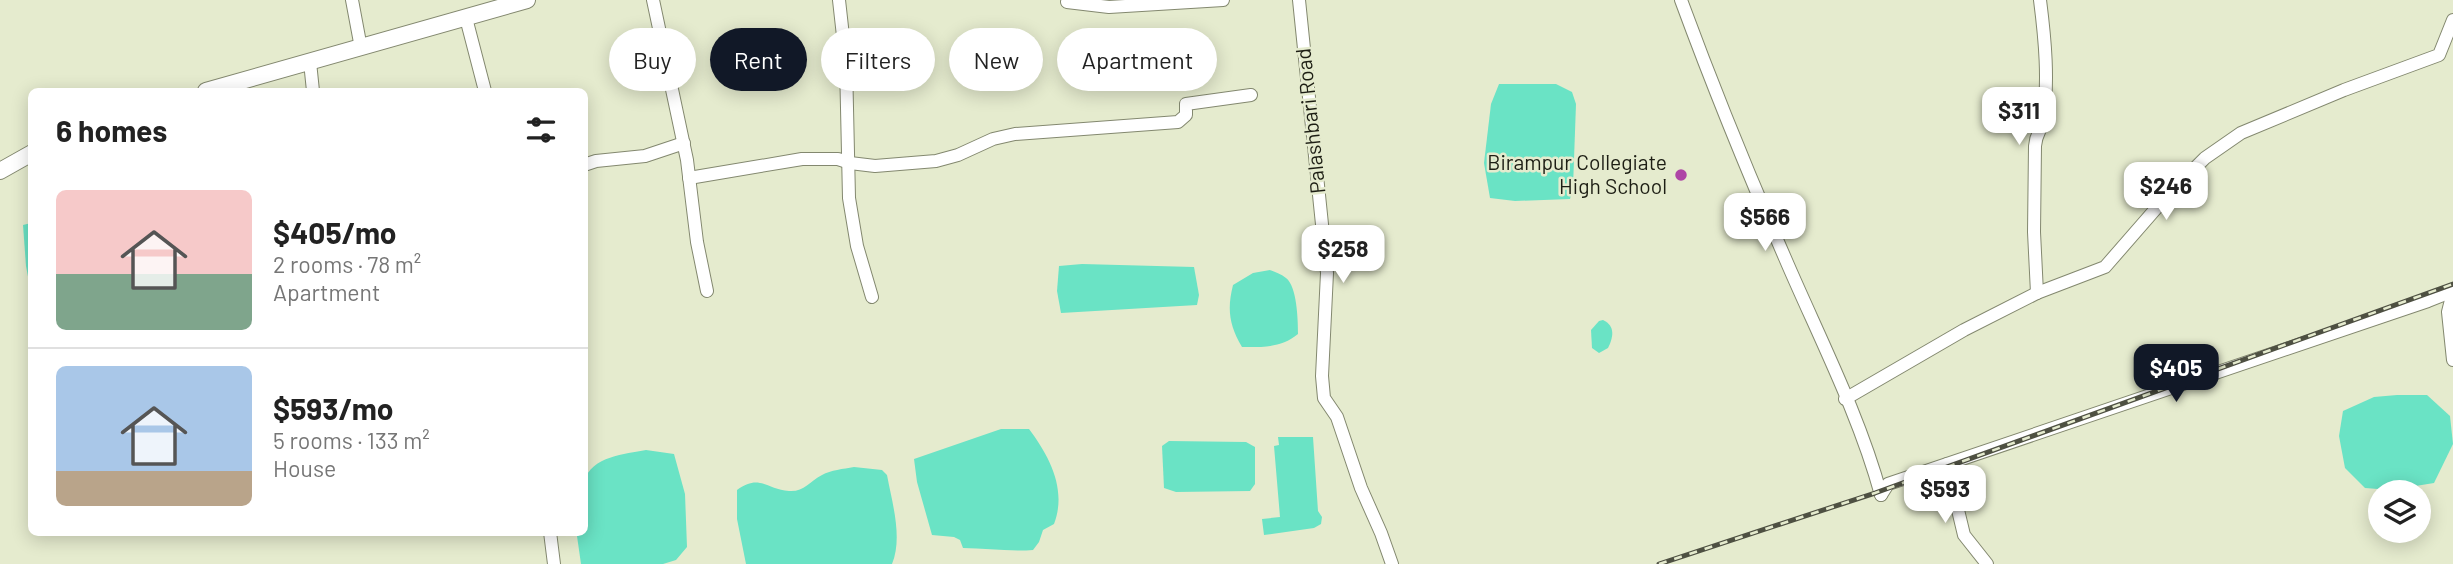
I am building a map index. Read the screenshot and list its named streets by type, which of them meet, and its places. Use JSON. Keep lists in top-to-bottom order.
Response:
{
  "streets": {
    "street": ["Palashbari Road"]
  },
  "places": ["Birampur Collegiate High School"],
  "page": {
    "chip": [
      "Buy",
      "Rent",
      "Filters",
      "New",
      "Apartment"
    ],
    "price": [
      "$311",
      "$246",
      "$566",
      "$258",
      "$405",
      "$593"
    ],
    "heading": "6 homes",
    "list": [
      {
        "name": "$405/mo",
        "note": "2 rooms · 78 m² · Apartment"
      },
      {
        "name": "$593/mo",
        "note": "5 rooms · 133 m² · House"
      }
    ]
  }
}
